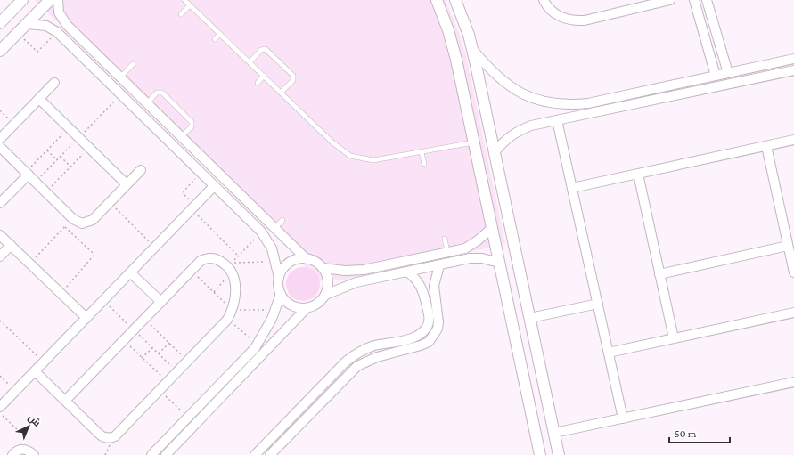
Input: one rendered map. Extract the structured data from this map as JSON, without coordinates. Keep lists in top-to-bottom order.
{
  "scale_bar": "50 m",
  "north": "top right"
}
